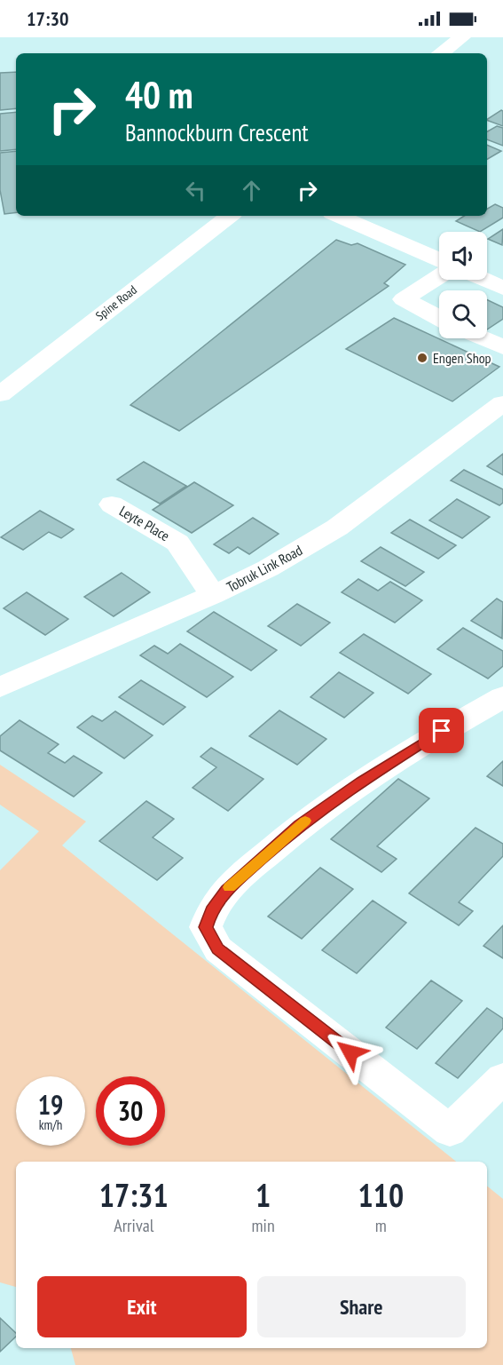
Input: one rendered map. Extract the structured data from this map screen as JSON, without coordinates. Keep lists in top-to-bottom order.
{
  "streets": {
    "street": ["Spine Road", "Leyte Place", "Tobruk Link Road"]
  },
  "crossings": [
    ["Leyte Place", "Tobruk Link Road"]
  ],
  "places": ["Engen Shop"],
  "page": {
    "status": "17:30",
    "turn": ["40 m", "Bannockburn Crescent"],
    "speed": "19 km/h",
    "limit": "30",
    "eta": [
      "17:31",
      "Arrival",
      "1",
      "min",
      "110",
      "m"
    ],
    "buttons": ["Exit", "Share"]
  }
}
